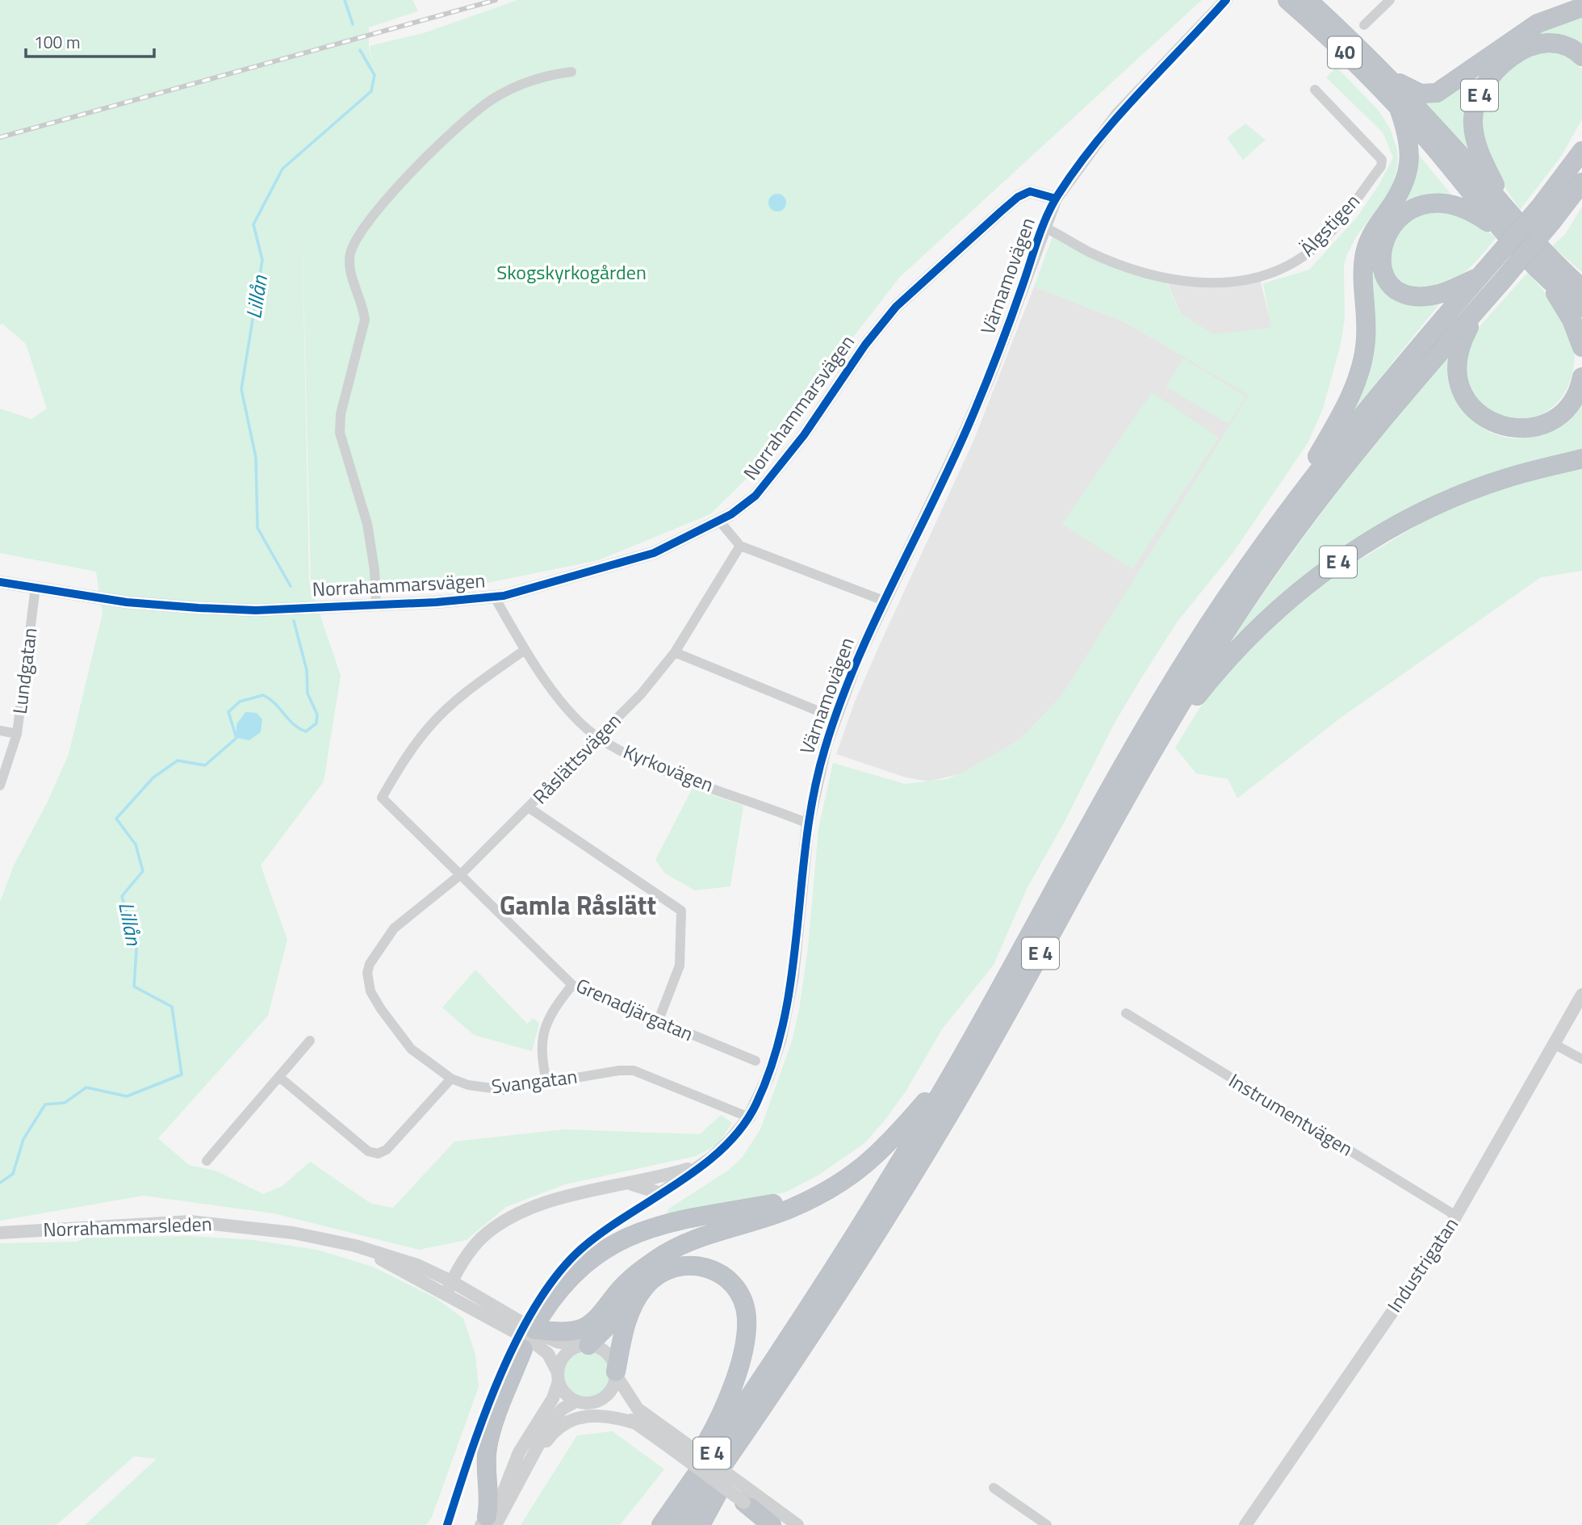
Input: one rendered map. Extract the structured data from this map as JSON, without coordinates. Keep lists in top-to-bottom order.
{
  "streets": {
    "highway": ["40", "E 4"],
    "street": [
      "Älgstigen",
      "Värnamovägen",
      "Norrahammarsvägen",
      "Lundgatan",
      "Råslättsvägen",
      "Kyrkovägen",
      "Grenadjärgatan",
      "Svangatan",
      "Instrumentvägen",
      "Norrahammarsleden",
      "Industrigatan"
    ]
  },
  "crossings": [
    ["40", "E 4"],
    ["Älgstigen", "Värnamovägen"],
    ["Värnamovägen", "Norrahammarsvägen"],
    ["Värnamovägen", "Kyrkovägen"],
    ["Värnamovägen", "Svangatan"],
    ["Värnamovägen", "Norrahammarsleden"],
    ["Norrahammarsvägen", "Lundgatan"],
    ["Norrahammarsvägen", "Kyrkovägen"],
    ["Råslättsvägen", "Kyrkovägen"],
    ["Råslättsvägen", "Grenadjärgatan"],
    ["Råslättsvägen", "Svangatan"],
    ["Kyrkovägen", "Grenadjärgatan"],
    ["Instrumentvägen", "Industrigatan"]
  ],
  "districts": ["Gamla Råslätt"],
  "water": ["Lillån"],
  "parks": ["Skogskyrkogården"],
  "scale_bar": "100 m"
}
